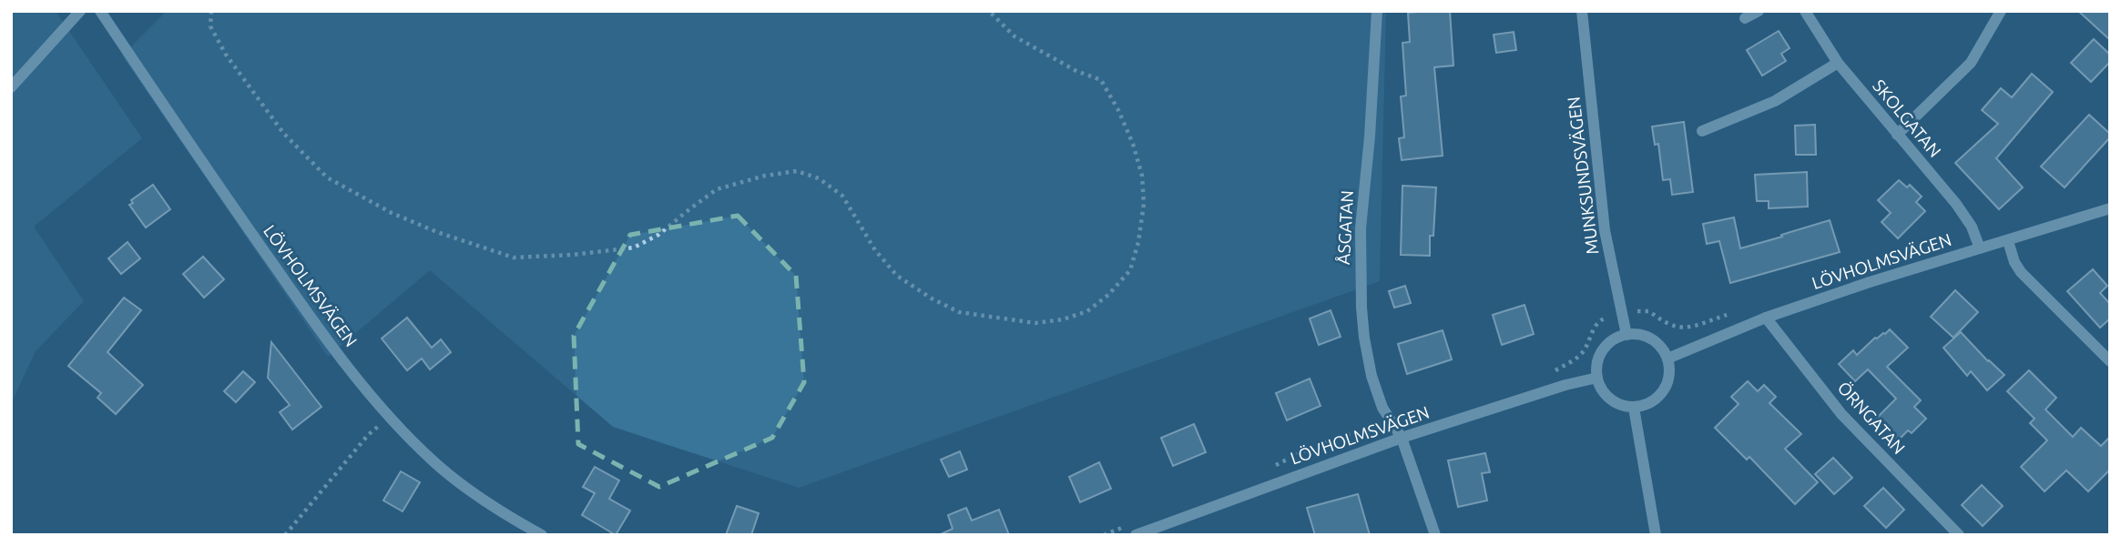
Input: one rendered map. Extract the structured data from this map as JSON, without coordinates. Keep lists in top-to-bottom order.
{
  "streets": {
    "street": [
      "SKOLGATAN",
      "MUNKSUNDSVÄGEN",
      "ÅSGATAN",
      "LÖVHOLMSVÄGEN",
      "ÖRNGATAN"
    ]
  },
  "crossings": [
    ["SKOLGATAN", "LÖVHOLMSVÄGEN"],
    ["MUNKSUNDSVÄGEN", "LÖVHOLMSVÄGEN"],
    ["ÅSGATAN", "LÖVHOLMSVÄGEN"],
    ["LÖVHOLMSVÄGEN", "ÖRNGATAN"]
  ]
}
